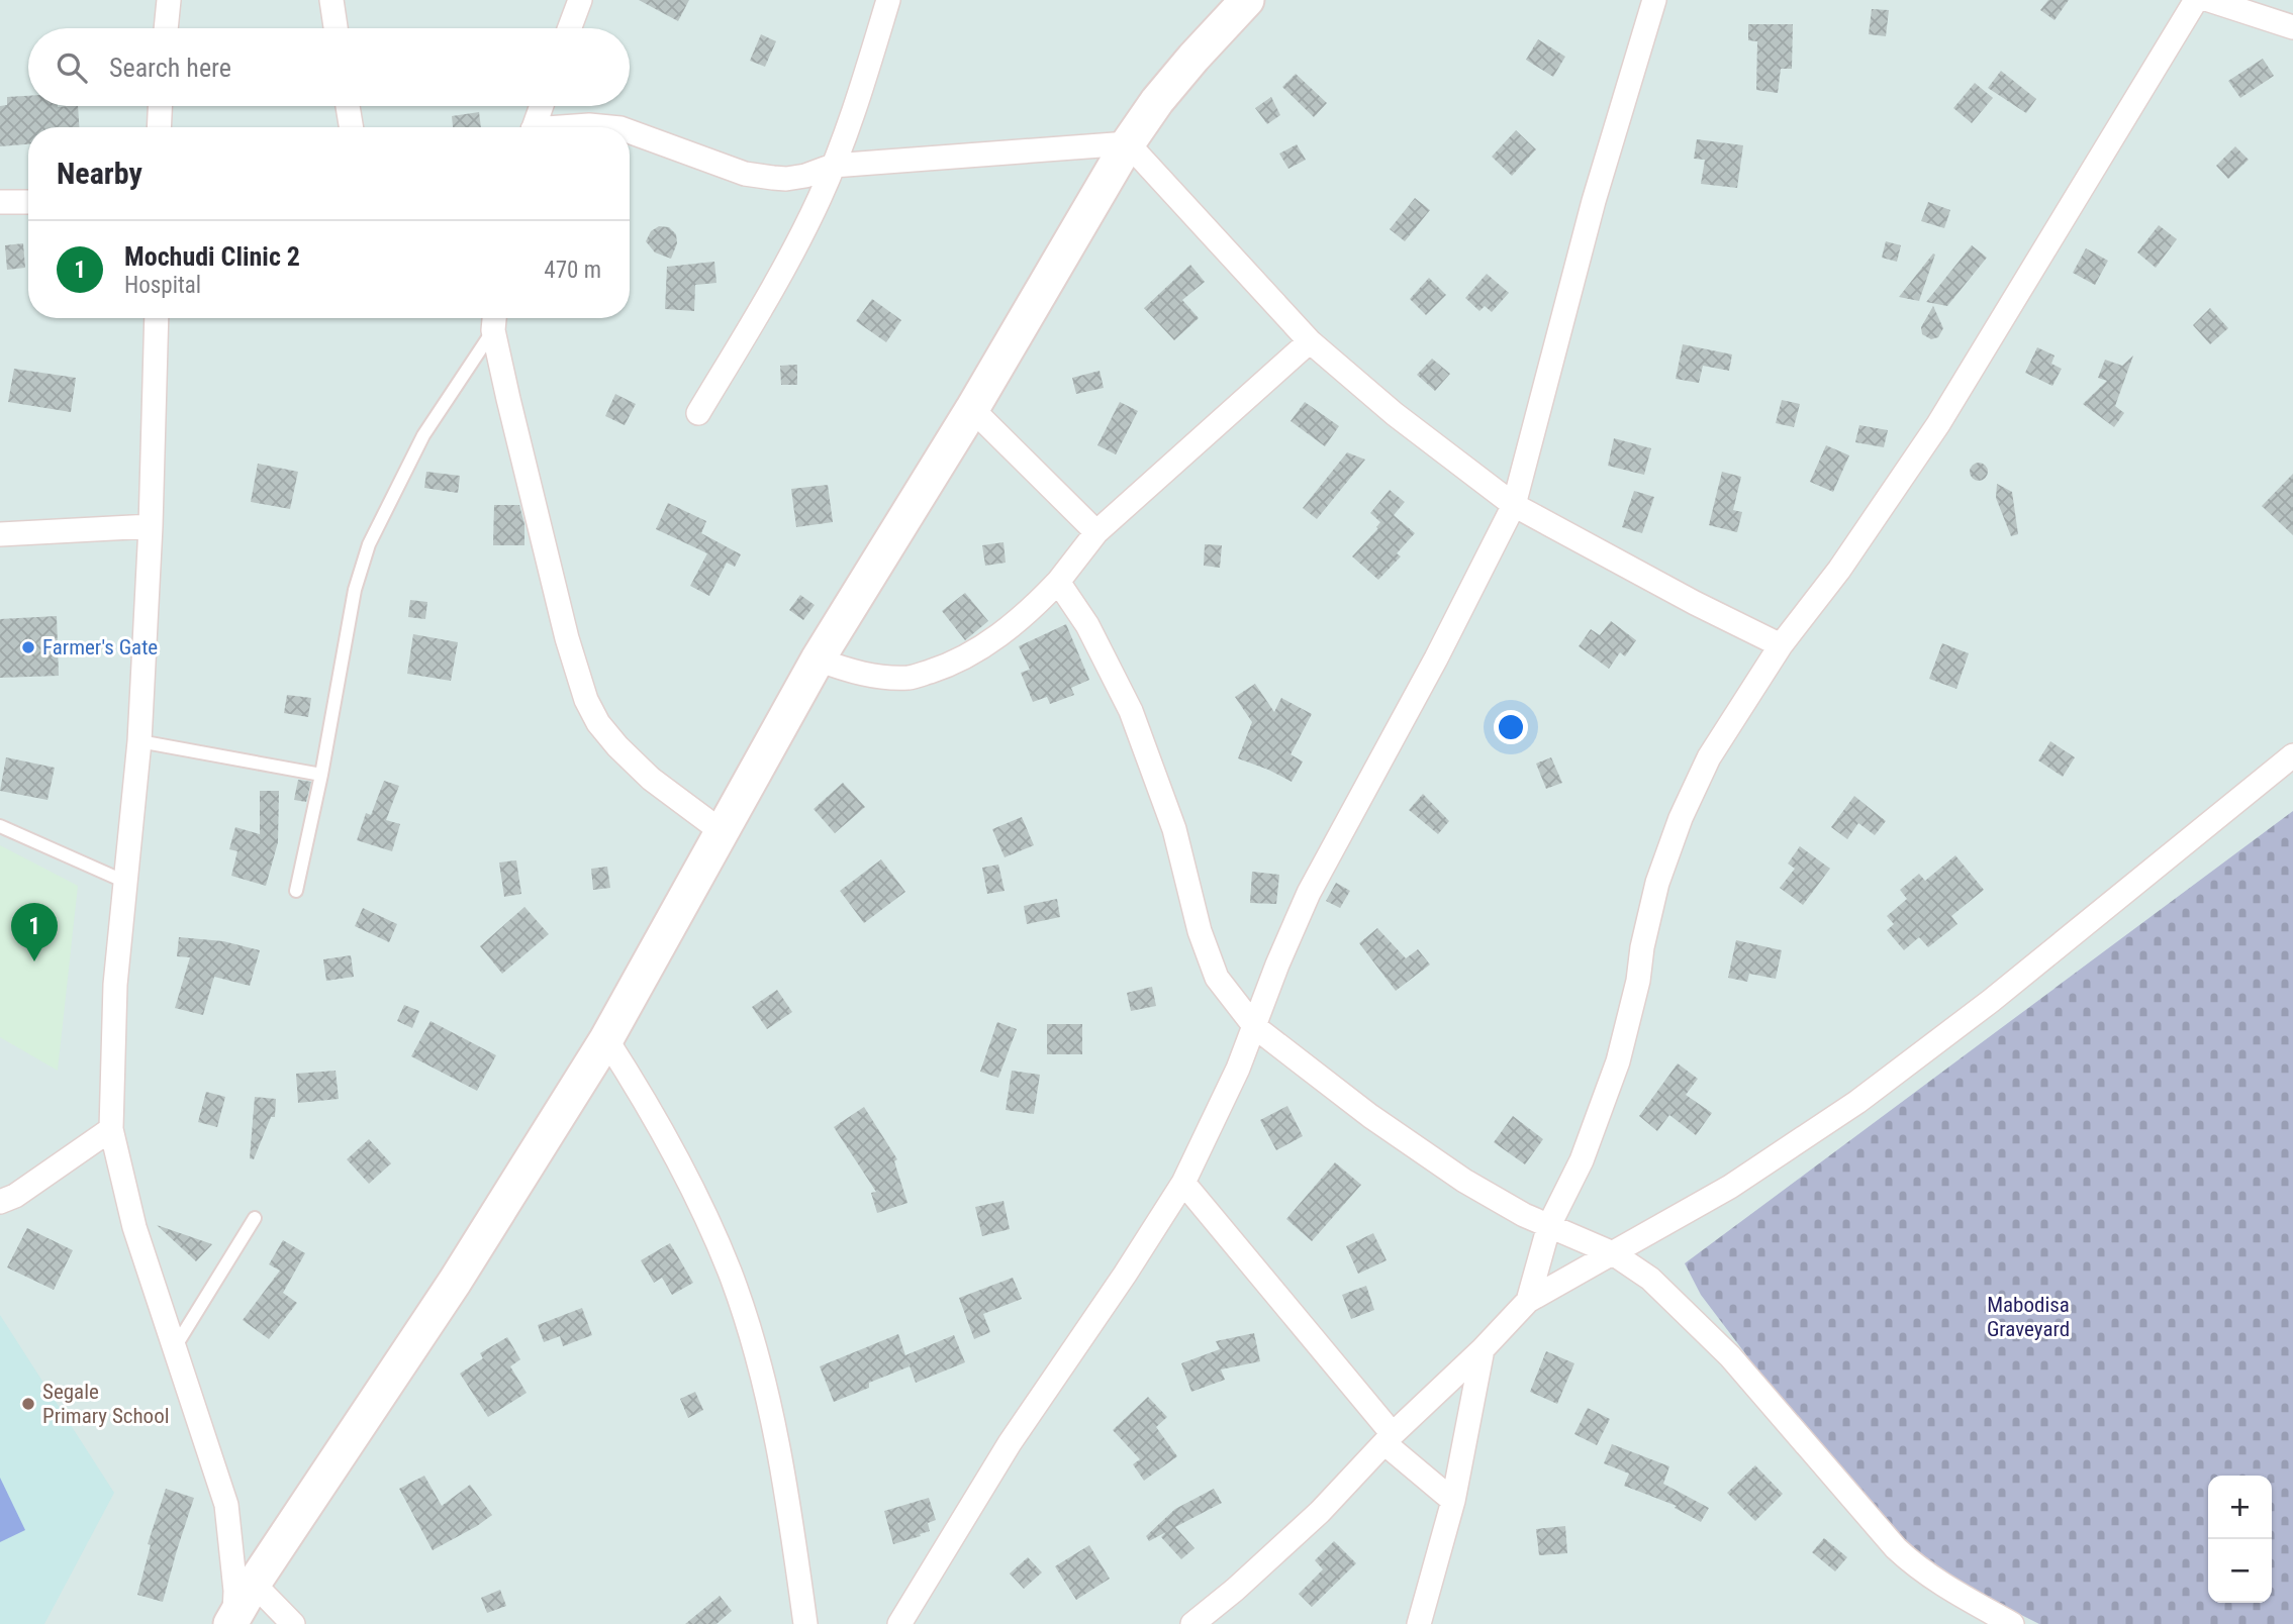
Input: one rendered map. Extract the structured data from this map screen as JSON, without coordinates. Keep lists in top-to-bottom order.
{
  "parks": ["Mabodisa Graveyard"],
  "places": ["Farmer's Gate", "Segale Primary School"],
  "page": {
    "search": "Search here",
    "heading": "Nearby",
    "list": [
      {
        "mark": "1",
        "name": "Mochudi Clinic 2",
        "note": "Hospital",
        "value": "470 m"
      }
    ],
    "pins": "1",
    "map_buttons": ["+", "−"]
  }
}
